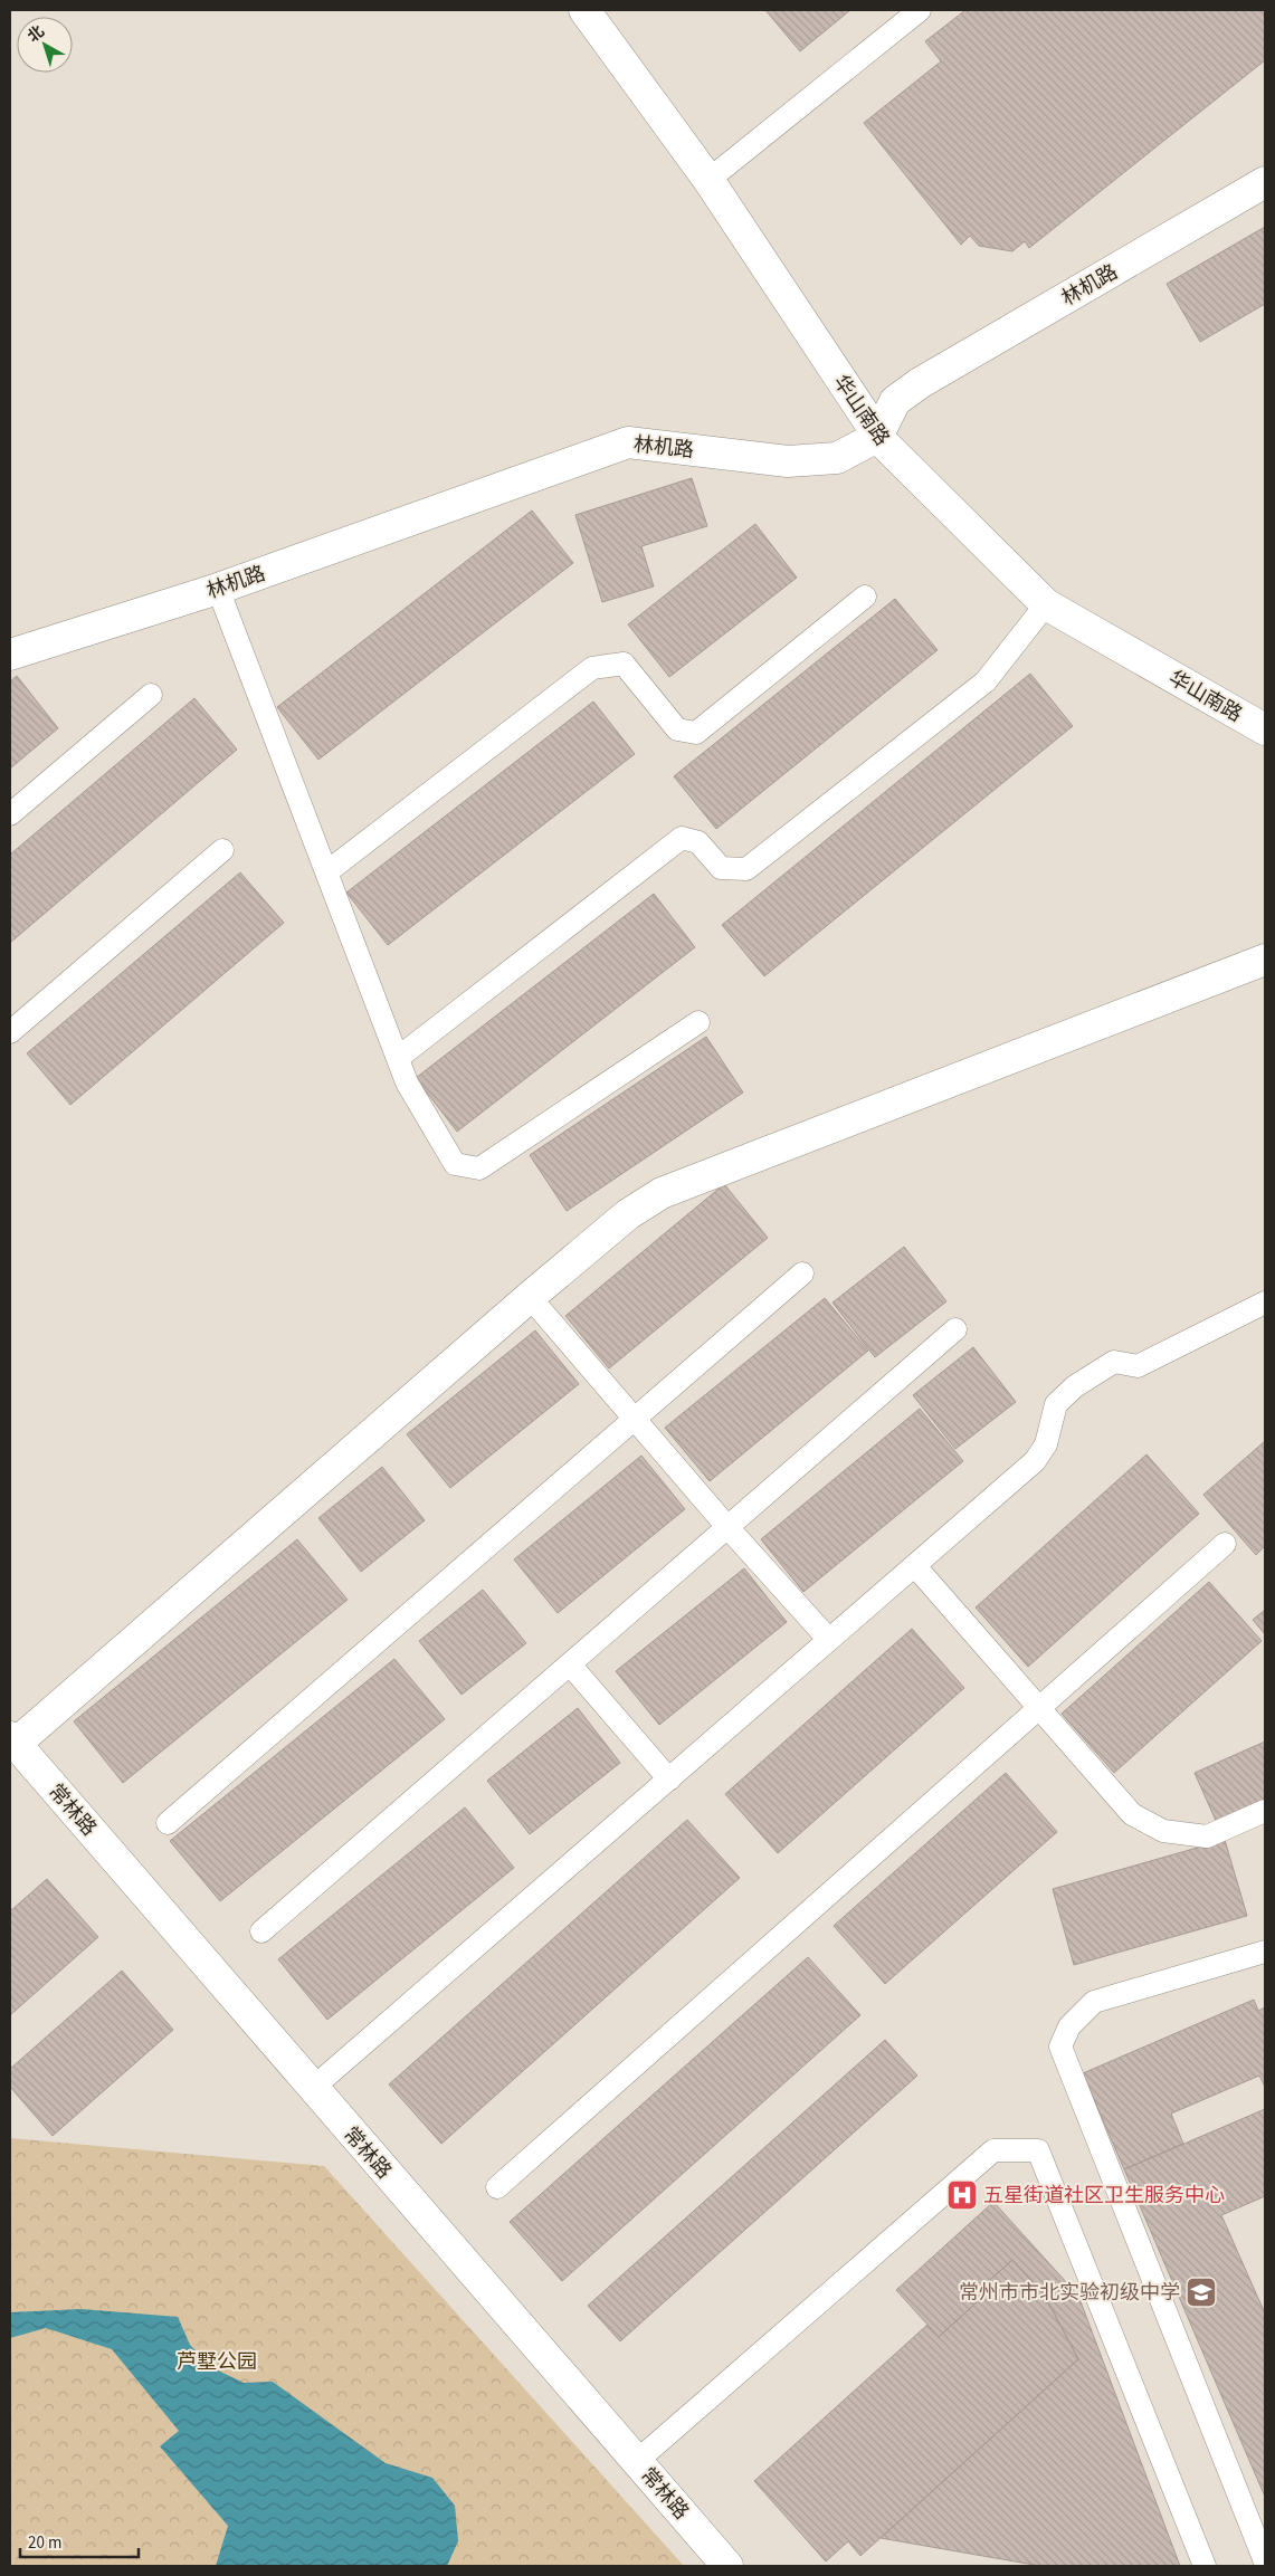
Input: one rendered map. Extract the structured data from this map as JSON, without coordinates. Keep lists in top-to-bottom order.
{
  "streets": {
    "street": ["林机路", "华山南路", "常林路"]
  },
  "crossings": [
    ["林机路", "华山南路"]
  ],
  "parks": ["芦墅公园"],
  "places": {
    "hospital": ["五星街道社区卫生服务中心"],
    "school or university": ["常州市市北实验初级中学"]
  },
  "scale_bar": "20 m",
  "north": "top left"
}
